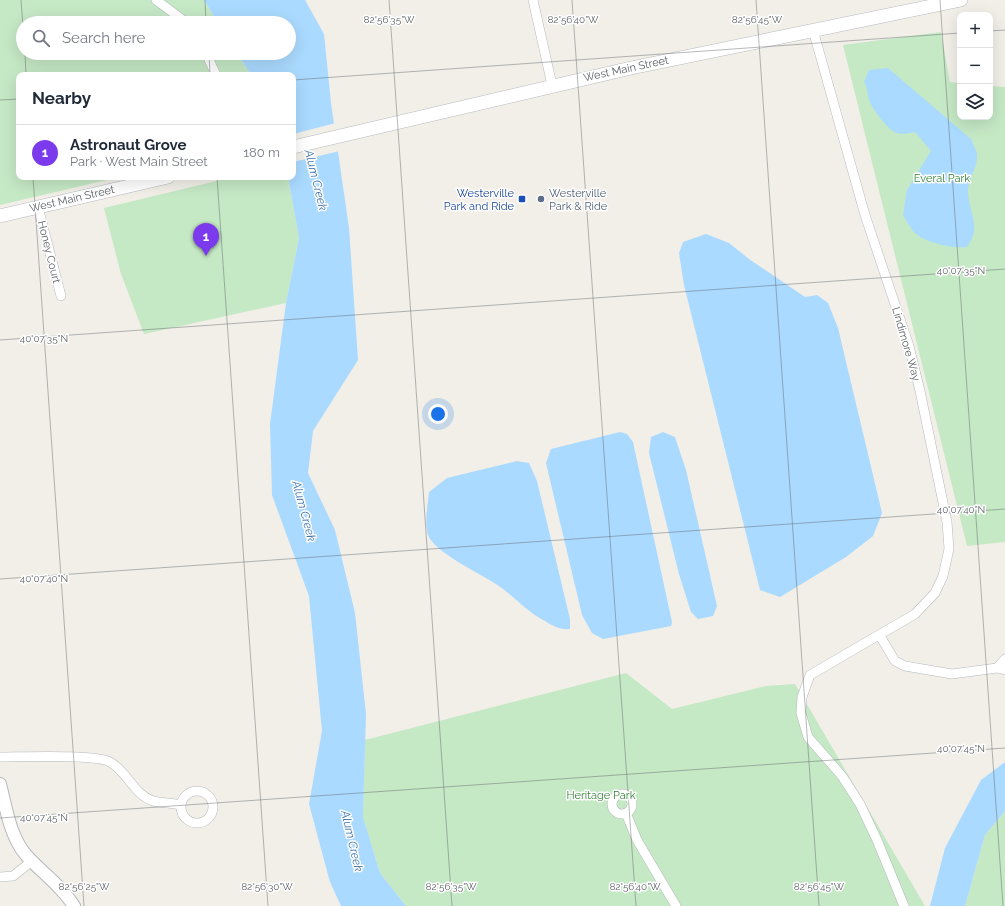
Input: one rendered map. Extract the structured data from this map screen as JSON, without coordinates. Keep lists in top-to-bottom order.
{
  "streets": {
    "main road": ["West Main Street"],
    "street": ["Honey Court", "Lindimore Way"]
  },
  "crossings": [
    ["West Main Street", "Honey Court"],
    ["West Main Street", "Lindimore Way"]
  ],
  "water": ["Alum Creek"],
  "parks": ["Everal Park", "Heritage Park"],
  "places": {
    "transit": ["Westerville Park and Ride"],
    "other": ["Westerville Park & Ride"]
  },
  "page": {
    "map_buttons": ["+", "−"],
    "search": "Search here",
    "heading": "Nearby",
    "list": [
      {
        "mark": "1",
        "name": "Astronaut Grove",
        "note": "Park · West Main Street",
        "value": "180 m"
      }
    ],
    "pins": "1"
  },
  "coordinates": [
    "82°56'35\"W",
    "82°56'40\"W",
    "82°56'45\"W",
    "40°07'35\"N",
    "40°07'40\"N",
    "40°07'45\"N",
    "82°56'25\"W",
    "82°56'30\"W"
  ]
}
